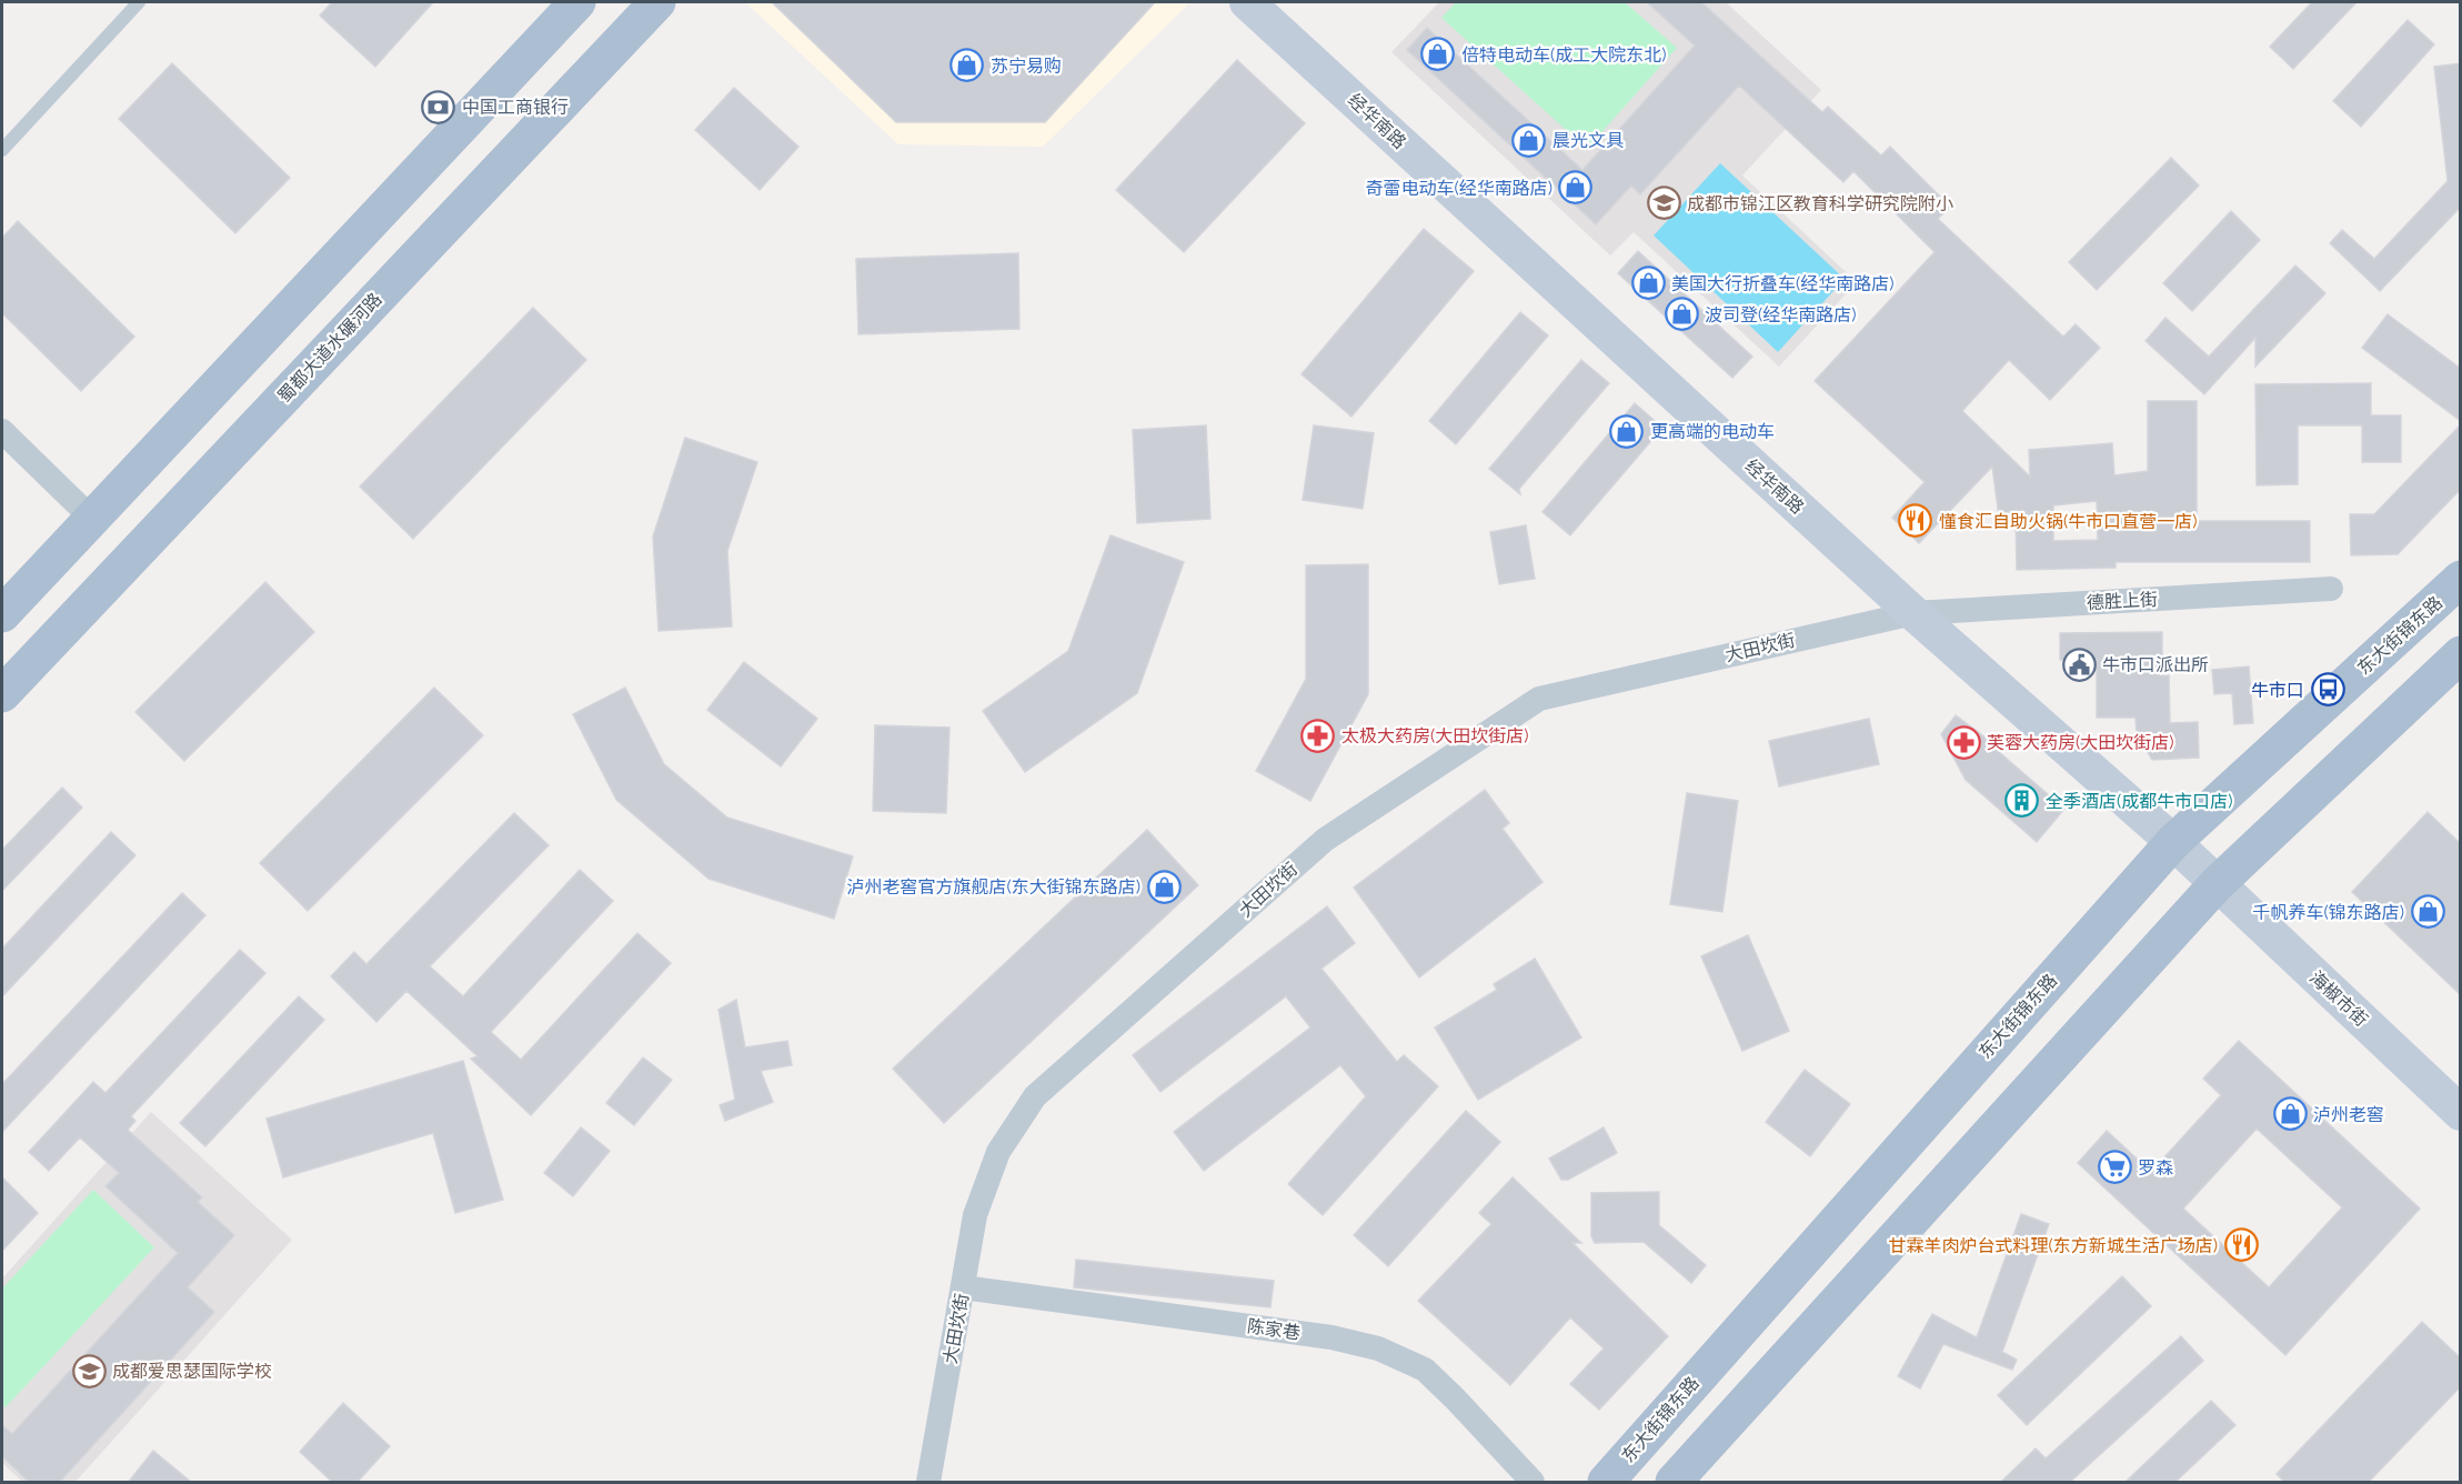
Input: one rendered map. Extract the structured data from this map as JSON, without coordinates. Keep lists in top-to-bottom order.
{
  "streets": {
    "main road": ["蜀都大道水碾河路", "东大街锦东路"],
    "street": [
      "经华南路",
      "德胜上街",
      "大田坎街",
      "海椒市街",
      "陈家巷"
    ]
  },
  "crossings": [
    ["经华南路", "德胜上街"],
    ["经华南路", "东大街锦东路"],
    ["经华南路", "大田坎街"],
    ["经华南路", "海椒市街"],
    ["德胜上街", "大田坎街"],
    ["大田坎街", "陈家巷"]
  ],
  "places": {
    "shop": [
      "倍特电动车(成工大院东北)",
      "苏宁易购",
      "晨光文具",
      "奇蕾电动车(经华南路店)",
      "美国大行折叠车(经华南路店)",
      "波司登(经华南路店)",
      "更高端的电动车",
      "泸州老窖官方旗舰店(东大街锦东路店)",
      "千帆养车(锦东路店)",
      "泸州老窖"
    ],
    "bank": ["中国工商银行"],
    "school or university": ["成都市锦江区教育科学研究院附小", "成都爱思瑟国际学校"],
    "restaurant": ["懂食汇自助火锅(牛市口直营一店)", "甘霖羊肉炉台式料理(东方新城生活广场店)"],
    "public building": ["牛市口派出所"],
    "bus stop": ["牛市口"],
    "pharmacy": ["太极大药房(大田坎街店)", "芙蓉大药房(大田坎街店)"],
    "building": ["全季酒店(成都牛市口店)"],
    "supermarket": ["罗森"]
  }
}
